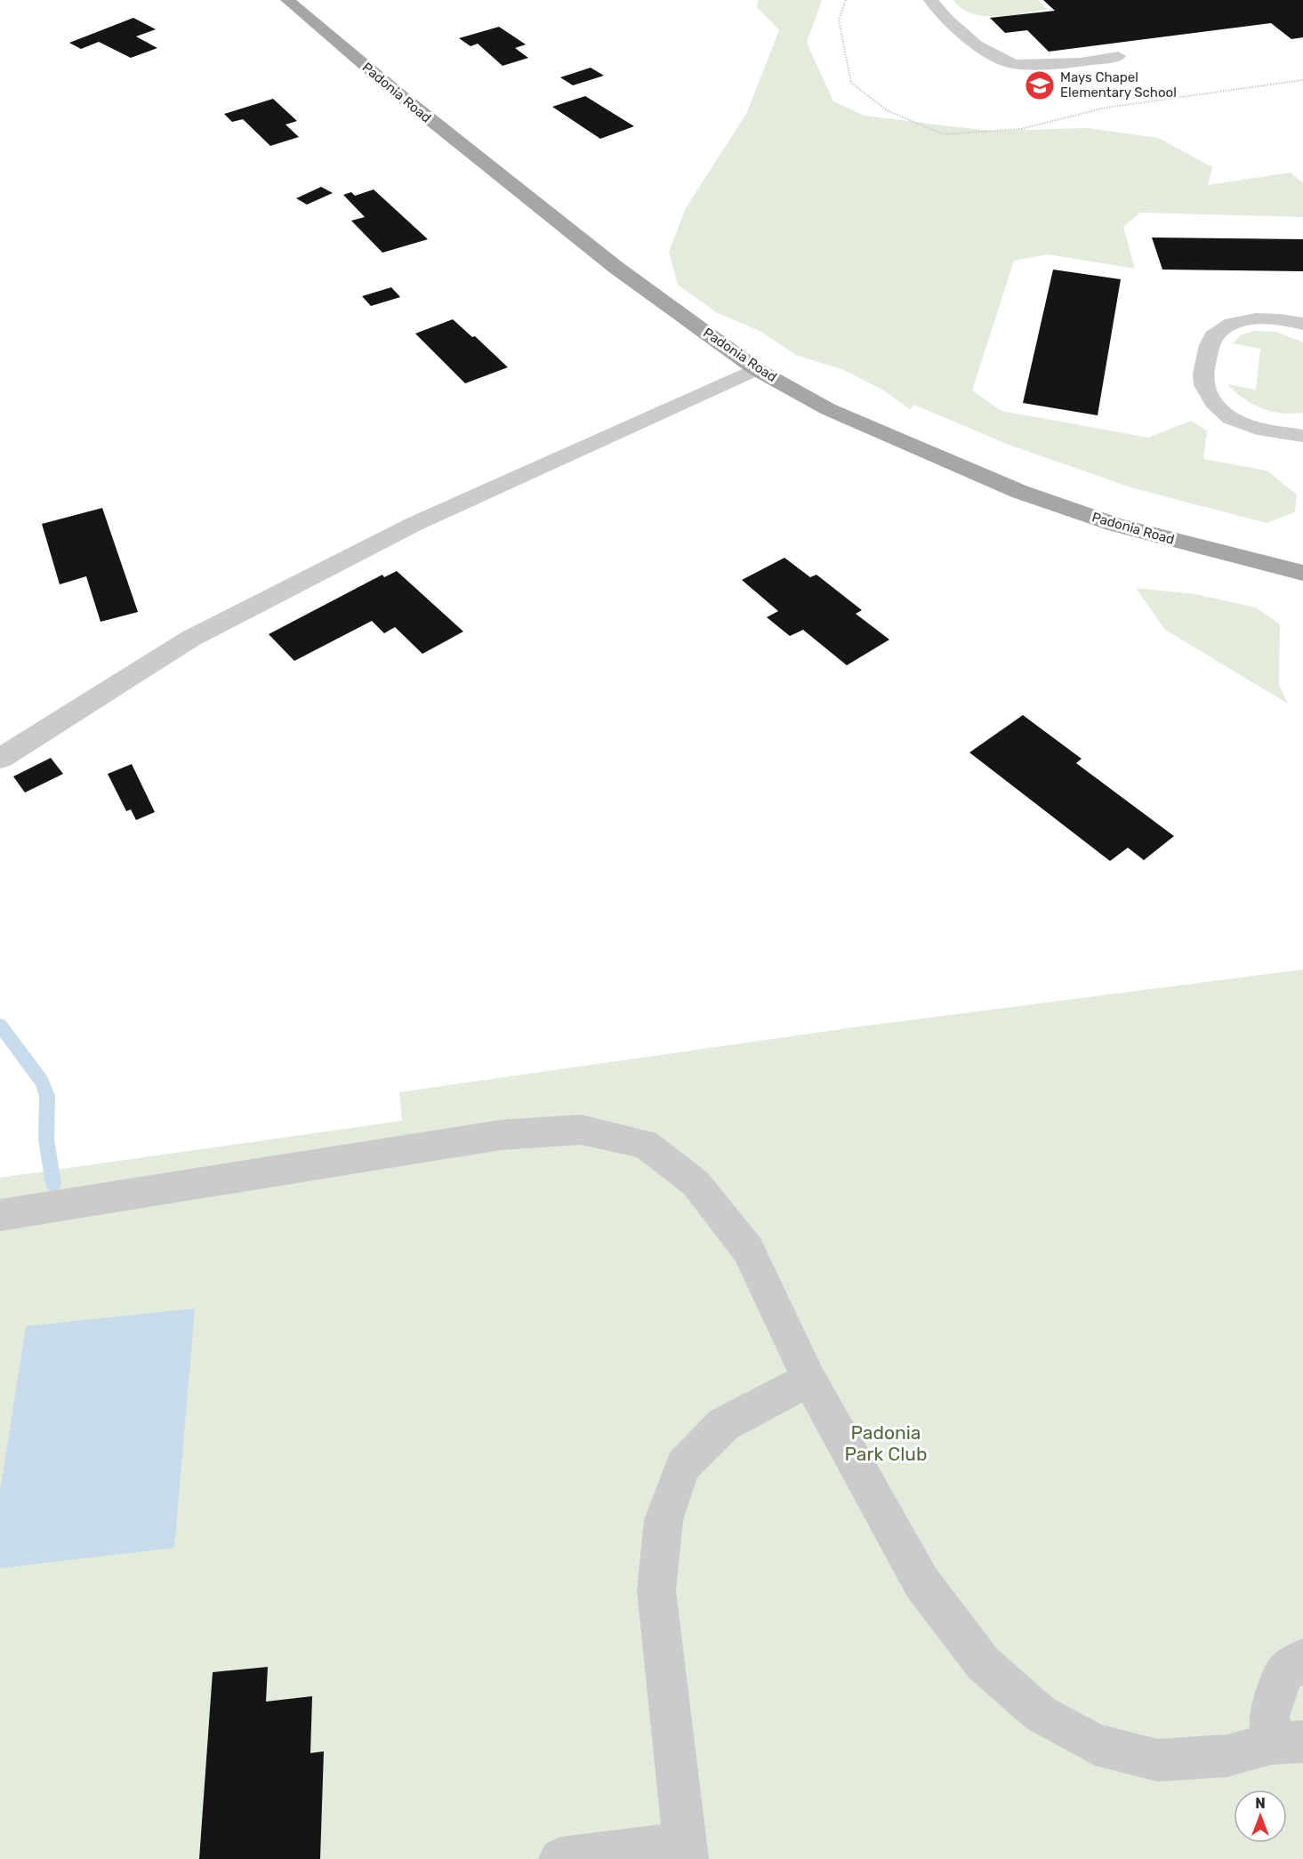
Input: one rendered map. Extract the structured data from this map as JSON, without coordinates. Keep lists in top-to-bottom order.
{
  "streets": {
    "main road": ["Padonia Road"]
  },
  "parks": ["Padonia Park Club"],
  "places": {
    "school or university": ["Mays Chapel Elementary School"]
  },
  "north": "top"
}
